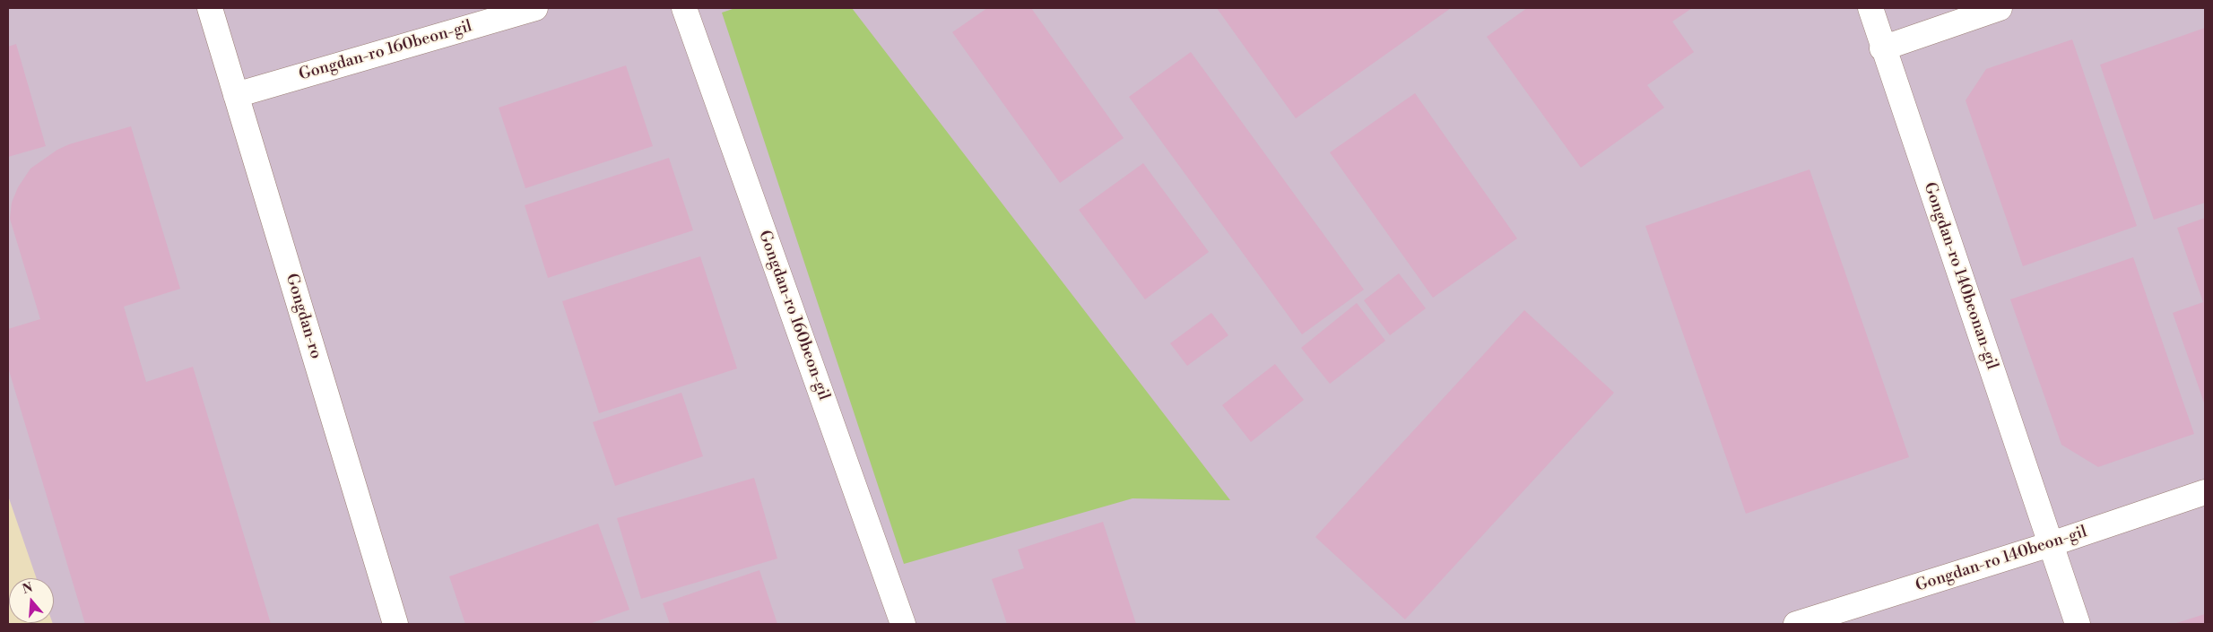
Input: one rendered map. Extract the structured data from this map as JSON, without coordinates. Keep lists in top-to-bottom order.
{
  "streets": {
    "street": [
      "Gongdan-ro 160beon-gil",
      "Gongdan-ro 140beonan-gil",
      "Gongdan-ro",
      "Gongdan-ro 140beon-gil"
    ]
  },
  "crossings": [
    ["Gongdan-ro 160beon-gil", "Gongdan-ro"],
    ["Gongdan-ro 140beonan-gil", "Gongdan-ro 140beon-gil"]
  ],
  "north": "top"
}
